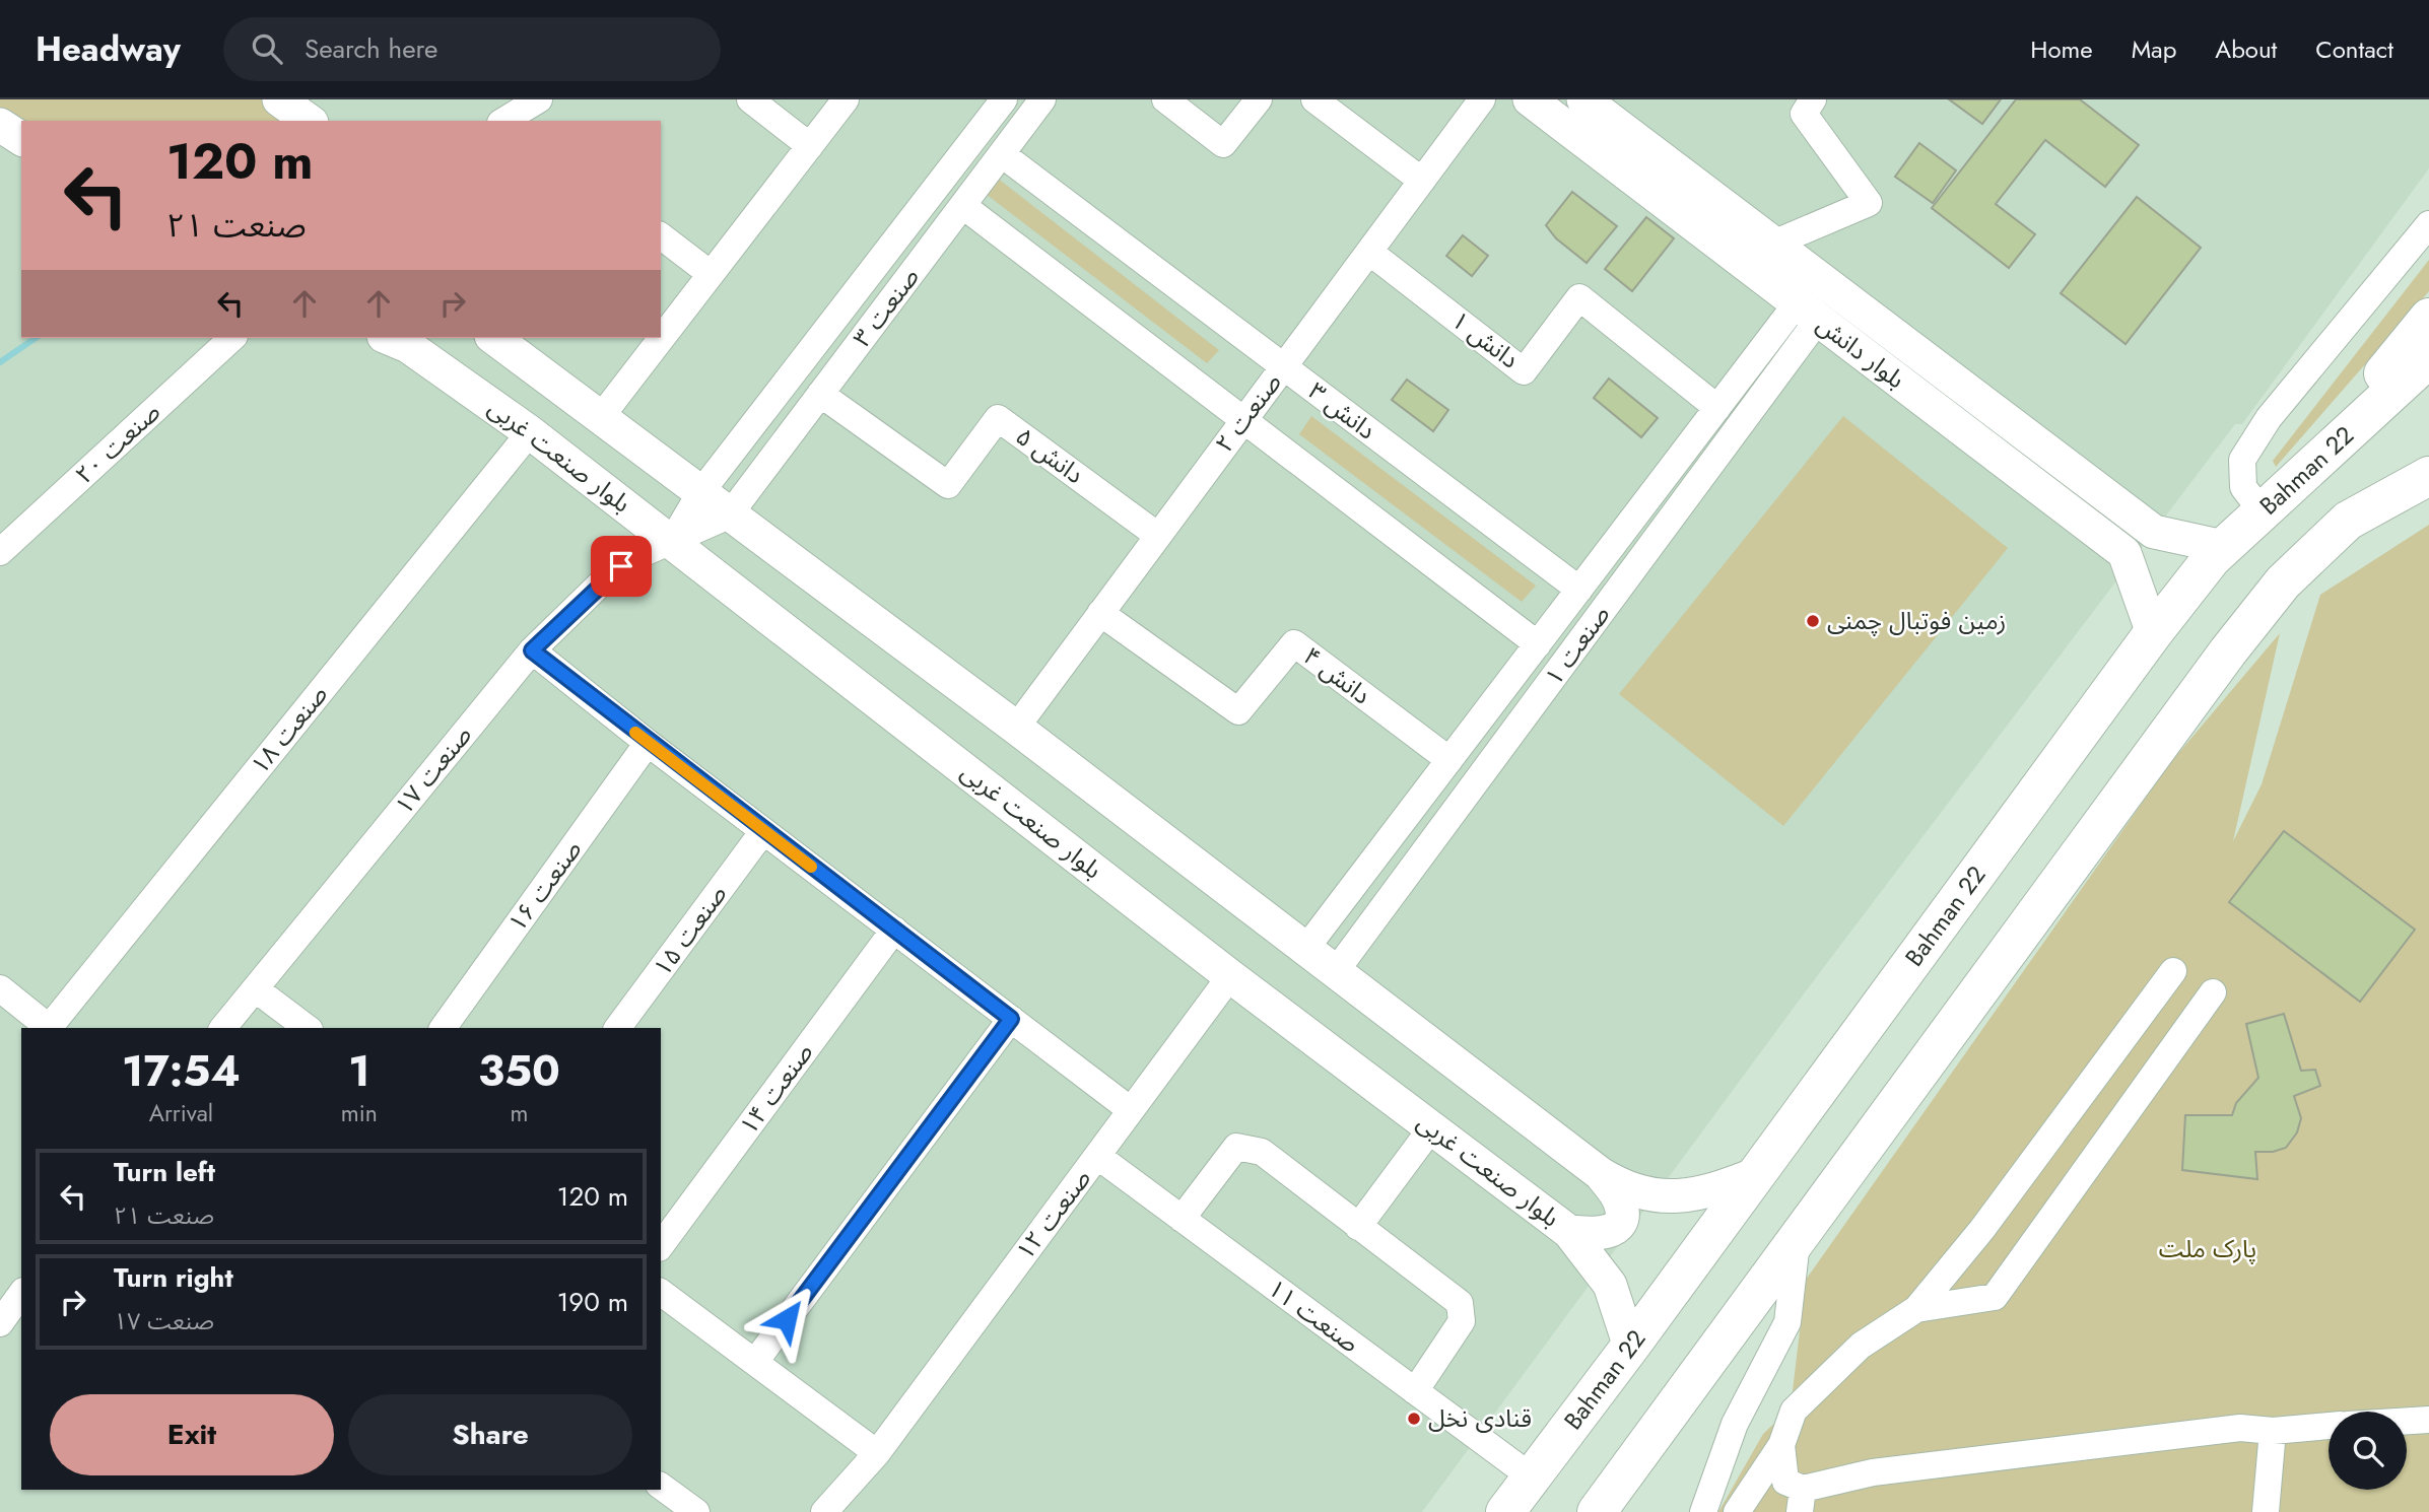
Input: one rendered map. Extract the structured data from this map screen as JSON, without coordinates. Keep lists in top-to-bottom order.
{
  "streets": {
    "highway": ["Bahman 22"],
    "main road": ["بلوار دانش", "بلوار صنعت غربی"],
    "street": [
      "صنعت ۳",
      "دانش ۱",
      "دانش ۳",
      "صنعت ۲",
      "صنعت ۲۰",
      "دانش ۵",
      "صنعت ۱",
      "دانش ۴",
      "صنعت ۱۸",
      "صنعت ۱۷",
      "صنعت ۱۶",
      "صنعت ۱۵",
      "صنعت ۱۴",
      "صنعت ۱۲",
      "صنعت ۱۱"
    ]
  },
  "crossings": [
    ["صنعت ۳", "دانش ۳"],
    ["صنعت ۳", "بلوار صنعت غربی"],
    ["صنعت ۳", "دانش ۵"],
    ["صنعت ۳", "صنعت ۱۷"],
    ["دانش ۱", "صنعت ۲"],
    ["دانش ۱", "صنعت ۱"],
    ["بلوار دانش", "Bahman 22"],
    ["بلوار دانش", "صنعت ۱"],
    ["دانش ۳", "صنعت ۲"],
    ["دانش ۳", "صنعت ۱"],
    ["صنعت ۲", "دانش ۵"],
    ["صنعت ۲", "دانش ۴"],
    ["بلوار صنعت غربی", "Bahman 22"],
    ["بلوار صنعت غربی", "صنعت ۱۸"],
    ["بلوار صنعت غربی", "صنعت ۱۷"],
    ["بلوار صنعت غربی", "صنعت ۱۲"],
    ["Bahman 22", "صنعت ۱۱"],
    ["صنعت ۱", "دانش ۴"],
    ["صنعت ۱۲", "صنعت ۱۱"]
  ],
  "parks": ["پارک ملت"],
  "places": ["زمین فوتبال چمنی", "قنادی نخل"],
  "page": {
    "header": "Headway",
    "search": "Search here",
    "nav": [
      "Home",
      "Map",
      "About",
      "Contact"
    ],
    "turn": ["120 m", "صنعت ۲۱"],
    "eta": [
      "17:54",
      "Arrival",
      "1",
      "min",
      "350",
      "m"
    ],
    "list": [
      {
        "name": "Turn left",
        "note": "صنعت ۲۱",
        "value": "120 m"
      },
      {
        "name": "Turn right",
        "note": "صنعت ۱۷",
        "value": "190 m"
      }
    ],
    "buttons": ["Exit", "Share"]
  }
}
